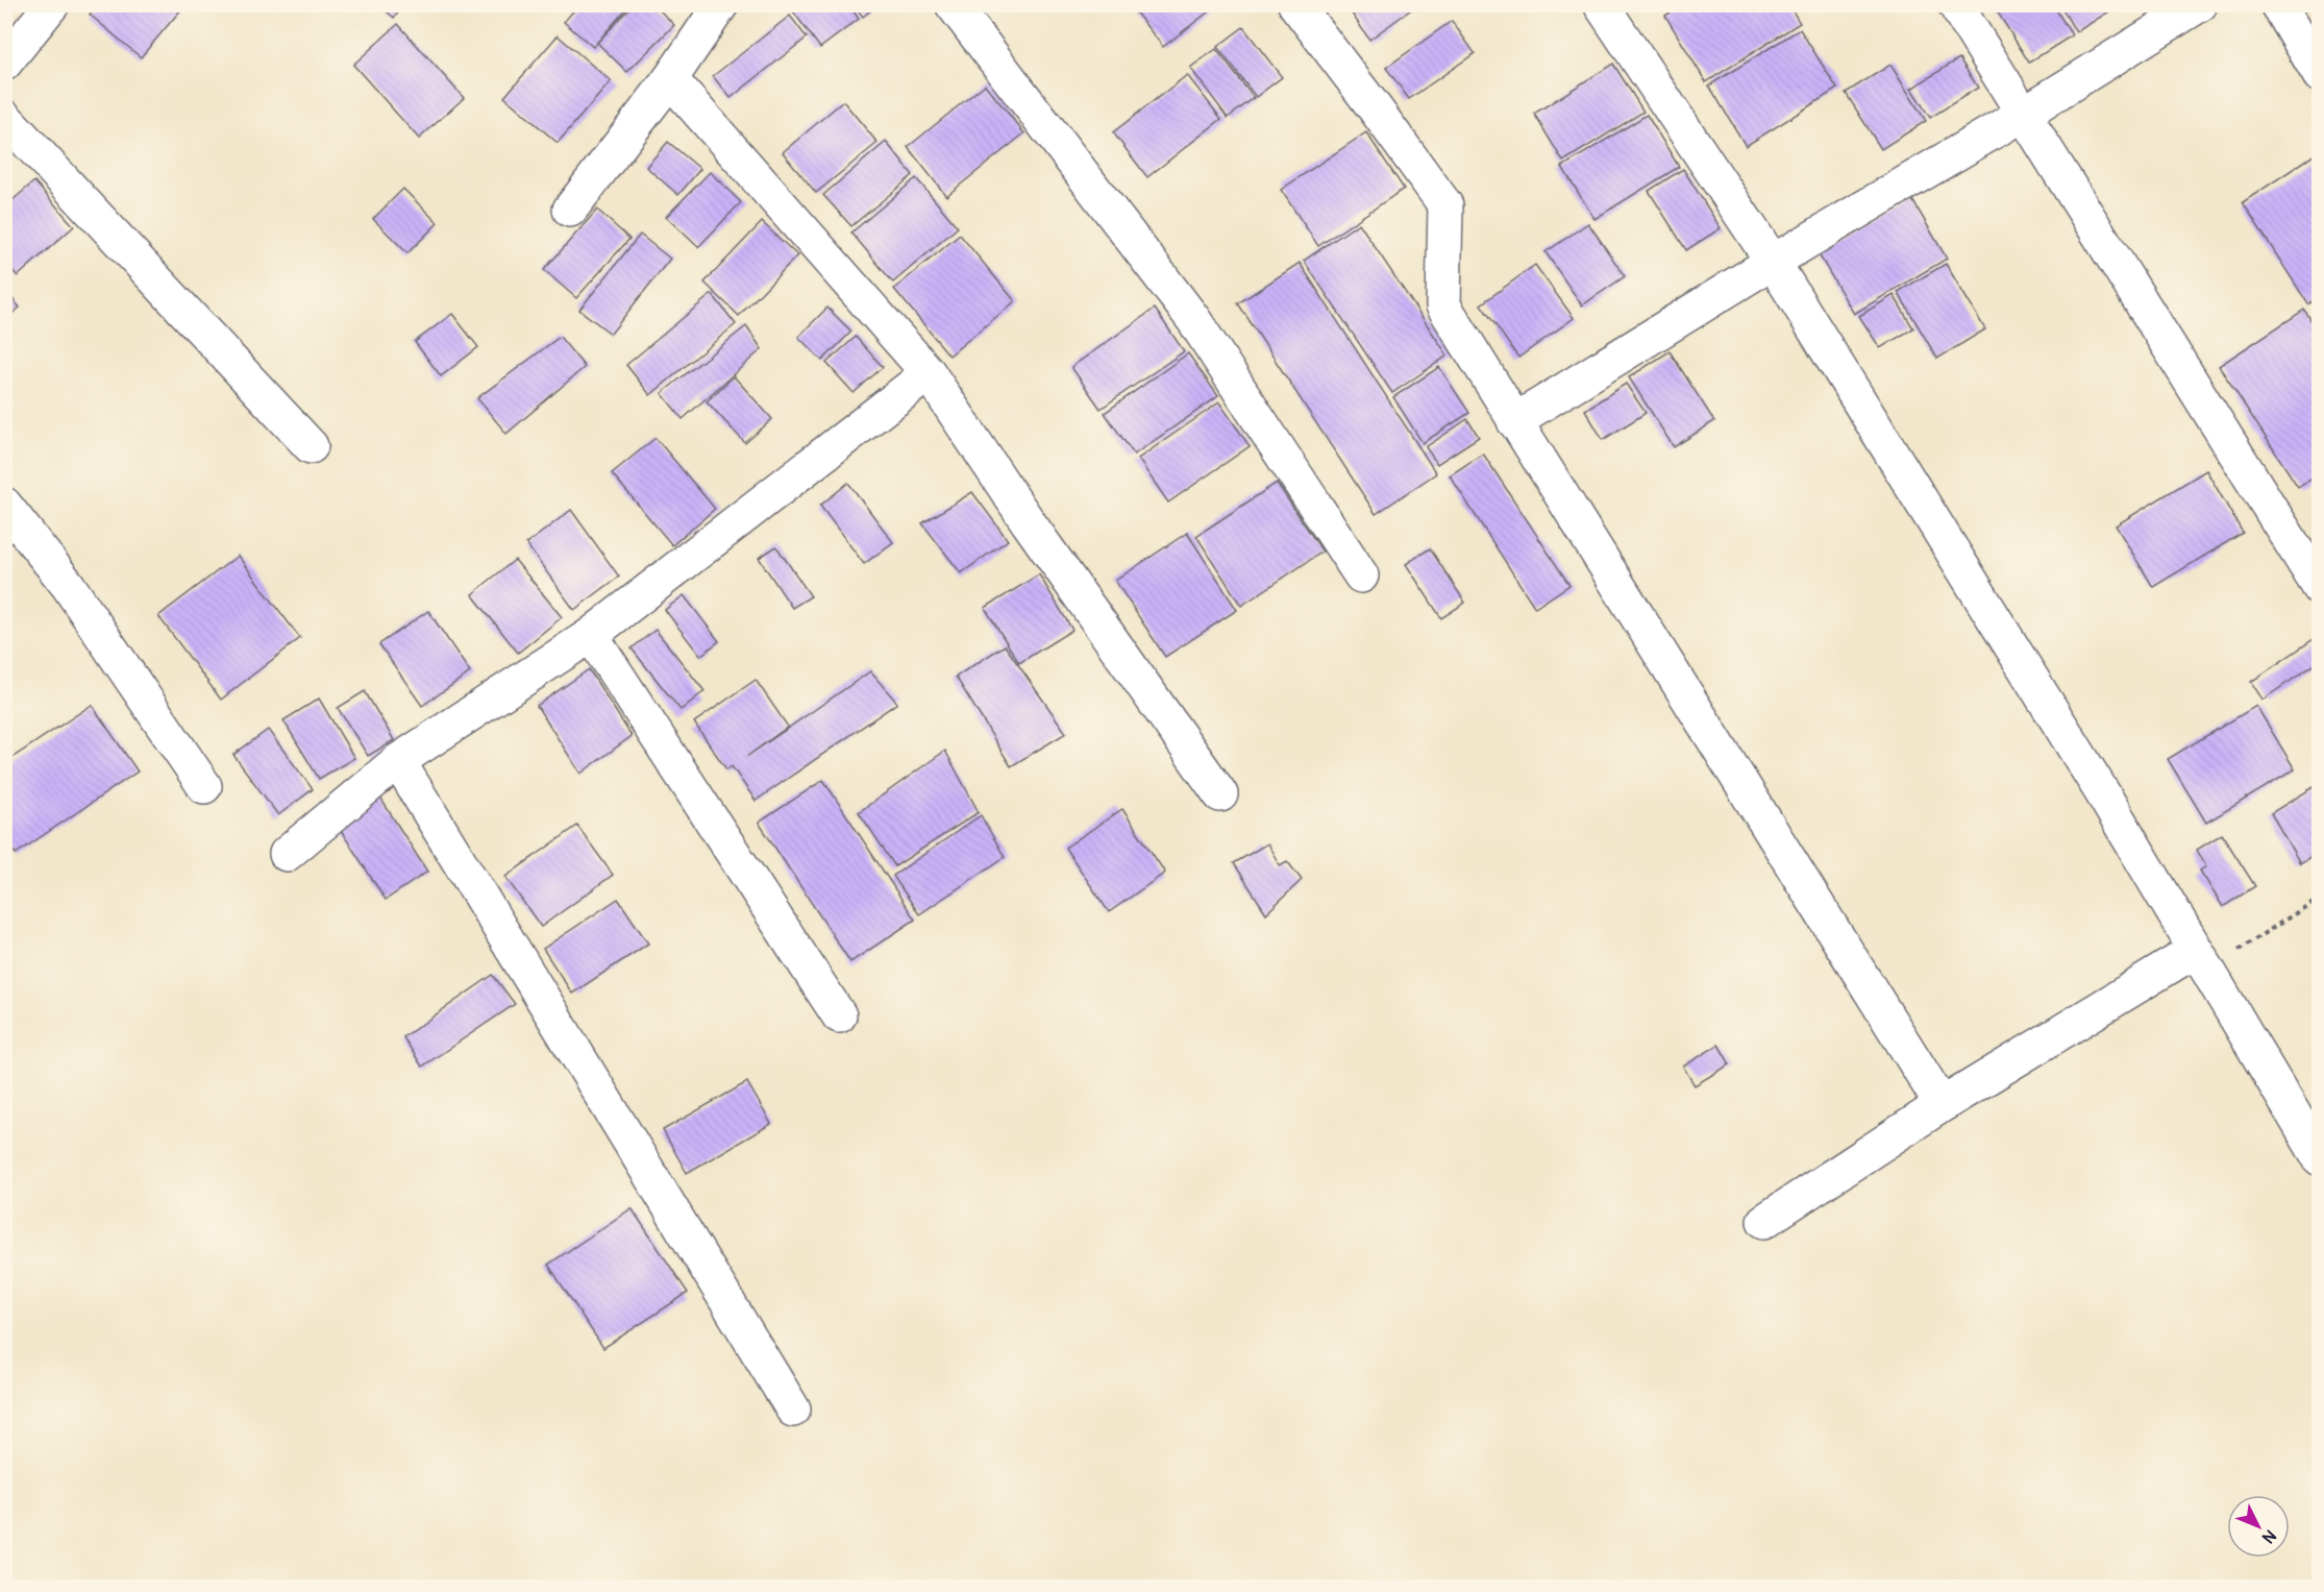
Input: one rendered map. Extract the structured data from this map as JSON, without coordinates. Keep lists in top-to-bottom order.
{
  "north": "bottom right"
}
